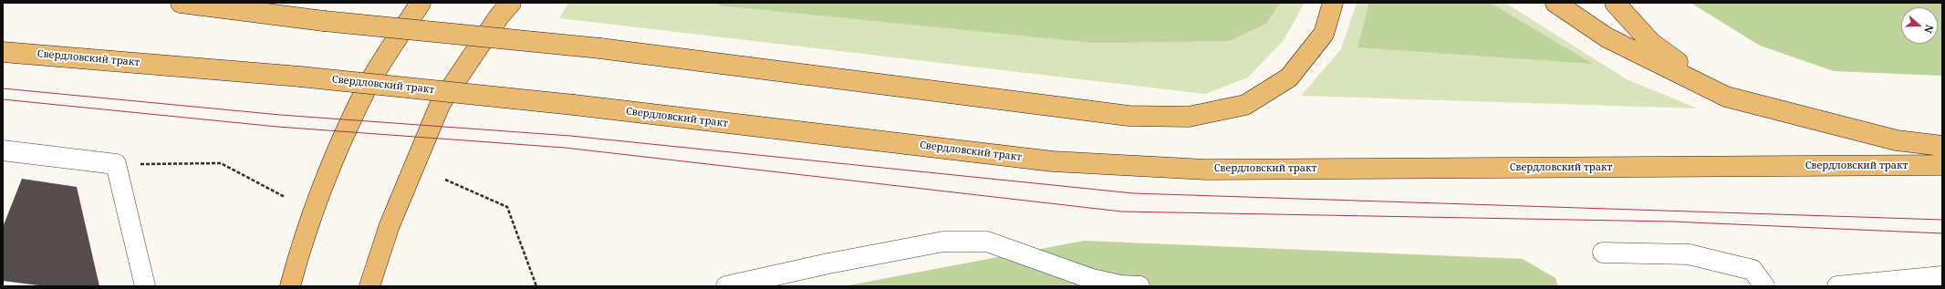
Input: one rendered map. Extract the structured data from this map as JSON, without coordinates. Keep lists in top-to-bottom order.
{
  "streets": {
    "main road": ["Свердловский тракт"]
  },
  "north": "right"
}
